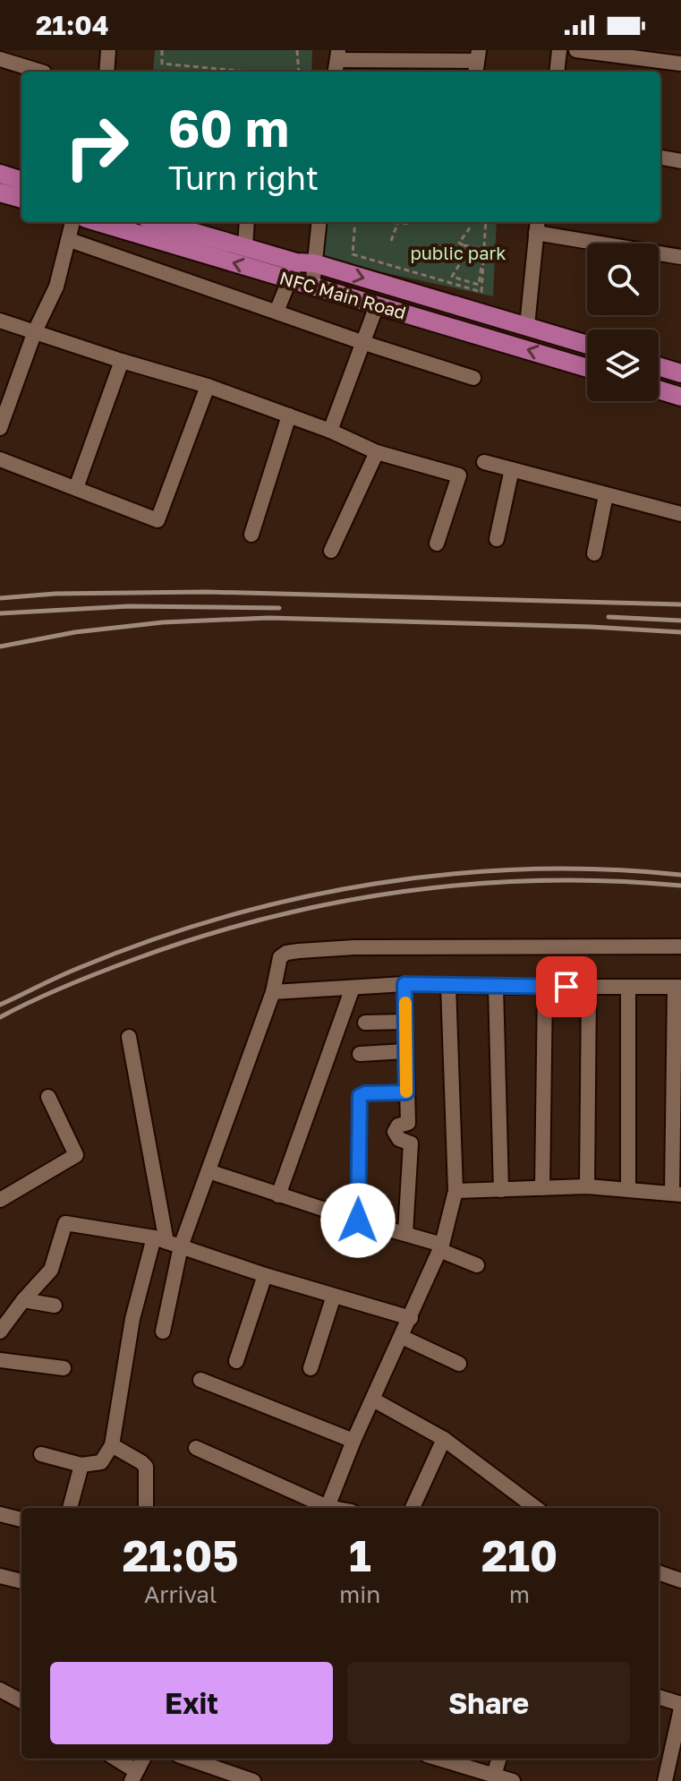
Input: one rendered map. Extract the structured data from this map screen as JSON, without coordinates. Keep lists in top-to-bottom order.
{
  "streets": {
    "main road": ["NFC Main Road"]
  },
  "parks": ["public park"],
  "page": {
    "status": "21:04",
    "turn": ["60 m", "Turn right"],
    "eta": [
      "21:05",
      "Arrival",
      "1",
      "min",
      "210",
      "m"
    ],
    "buttons": ["Exit", "Share"]
  }
}
